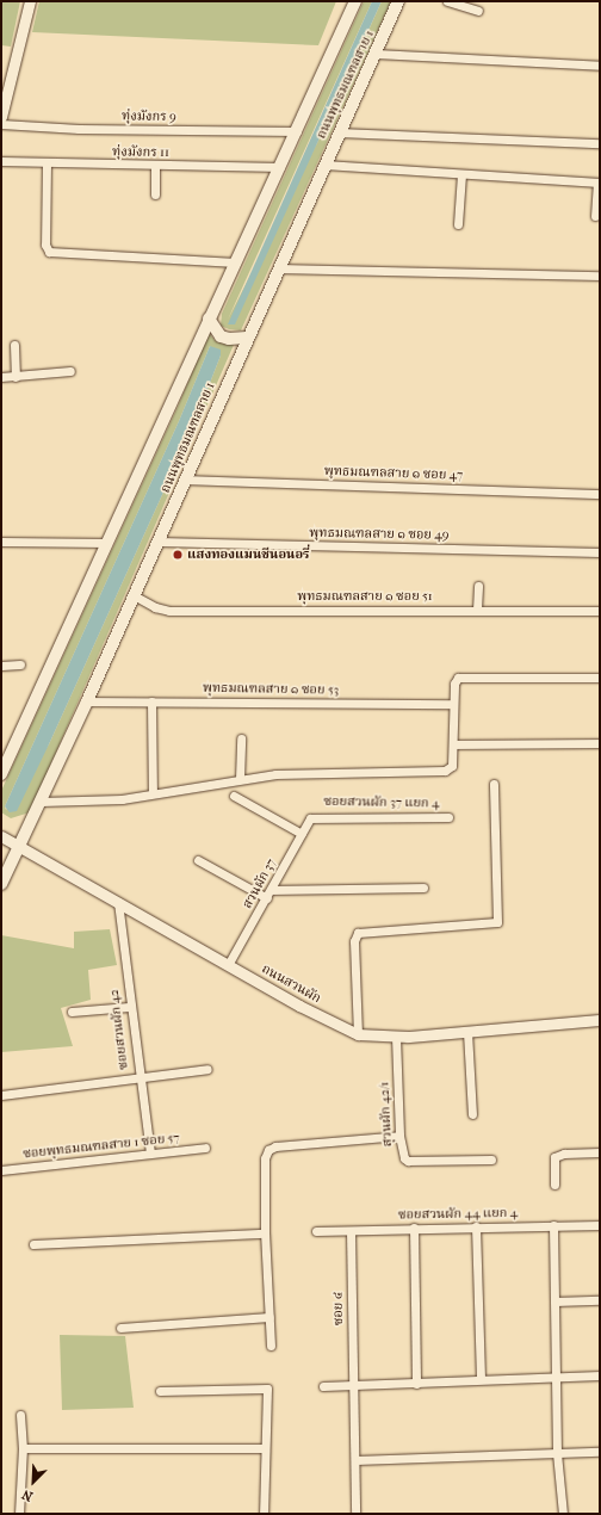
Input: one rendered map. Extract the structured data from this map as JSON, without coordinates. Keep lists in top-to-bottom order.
{
  "streets": {
    "main road": ["ถนนพุทธมณฑลสาย 1"],
    "street": [
      "ทุ่งมังกร 9",
      "ทุ่งมังกร 11",
      "พุทธมณฑลสาย ๑ ซอย 47",
      "พุทธมณฑลสาย ๑ ซอย 49",
      "พุทธมณฑลสาย ๑ ซอย 51",
      "พุทธมณฑลสาย ๑ ซอย 53",
      "ซอยสวนผัก 37 แยก 4",
      "สวนผัก 37",
      "ถนนสวนผัก",
      "ซอยสวนผัก 42",
      "สุวนผัก 42/1",
      "ซอยพุทธมณฑลสาย 1 ซอย 57",
      "ซอยสวนผัก 44 แยก 4",
      "ซอย ๔"
    ]
  },
  "crossings": [
    ["ถนนพุทธมณฑลสาย 1", "ทุ่งมังกร 9"],
    ["ถนนพุทธมณฑลสาย 1", "ทุ่งมังกร 11"],
    ["ถนนพุทธมณฑลสาย 1", "พุทธมณฑลสาย ๑ ซอย 47"],
    ["ถนนพุทธมณฑลสาย 1", "พุทธมณฑลสาย ๑ ซอย 49"],
    ["ถนนพุทธมณฑลสาย 1", "พุทธมณฑลสาย ๑ ซอย 51"],
    ["ถนนพุทธมณฑลสาย 1", "พุทธมณฑลสาย ๑ ซอย 53"],
    ["ถนนพุทธมณฑลสาย 1", "ถนนสวนผัก"],
    ["ซอยสวนผัก 37 แยก 4", "สวนผัก 37"],
    ["สวนผัก 37", "ถนนสวนผัก"],
    ["ถนนสวนผัก", "ซอยสวนผัก 42"],
    ["ถนนสวนผัก", "สุวนผัก 42/1"],
    ["ซอยสวนผัก 42", "ซอยพุทธมณฑลสาย 1 ซอย 57"],
    ["ซอยสวนผัก 44 แยก 4", "ซอย ๔"]
  ],
  "places": ["แสงทองแมนชีนอนอรี่"],
  "north": "bottom left"
}
